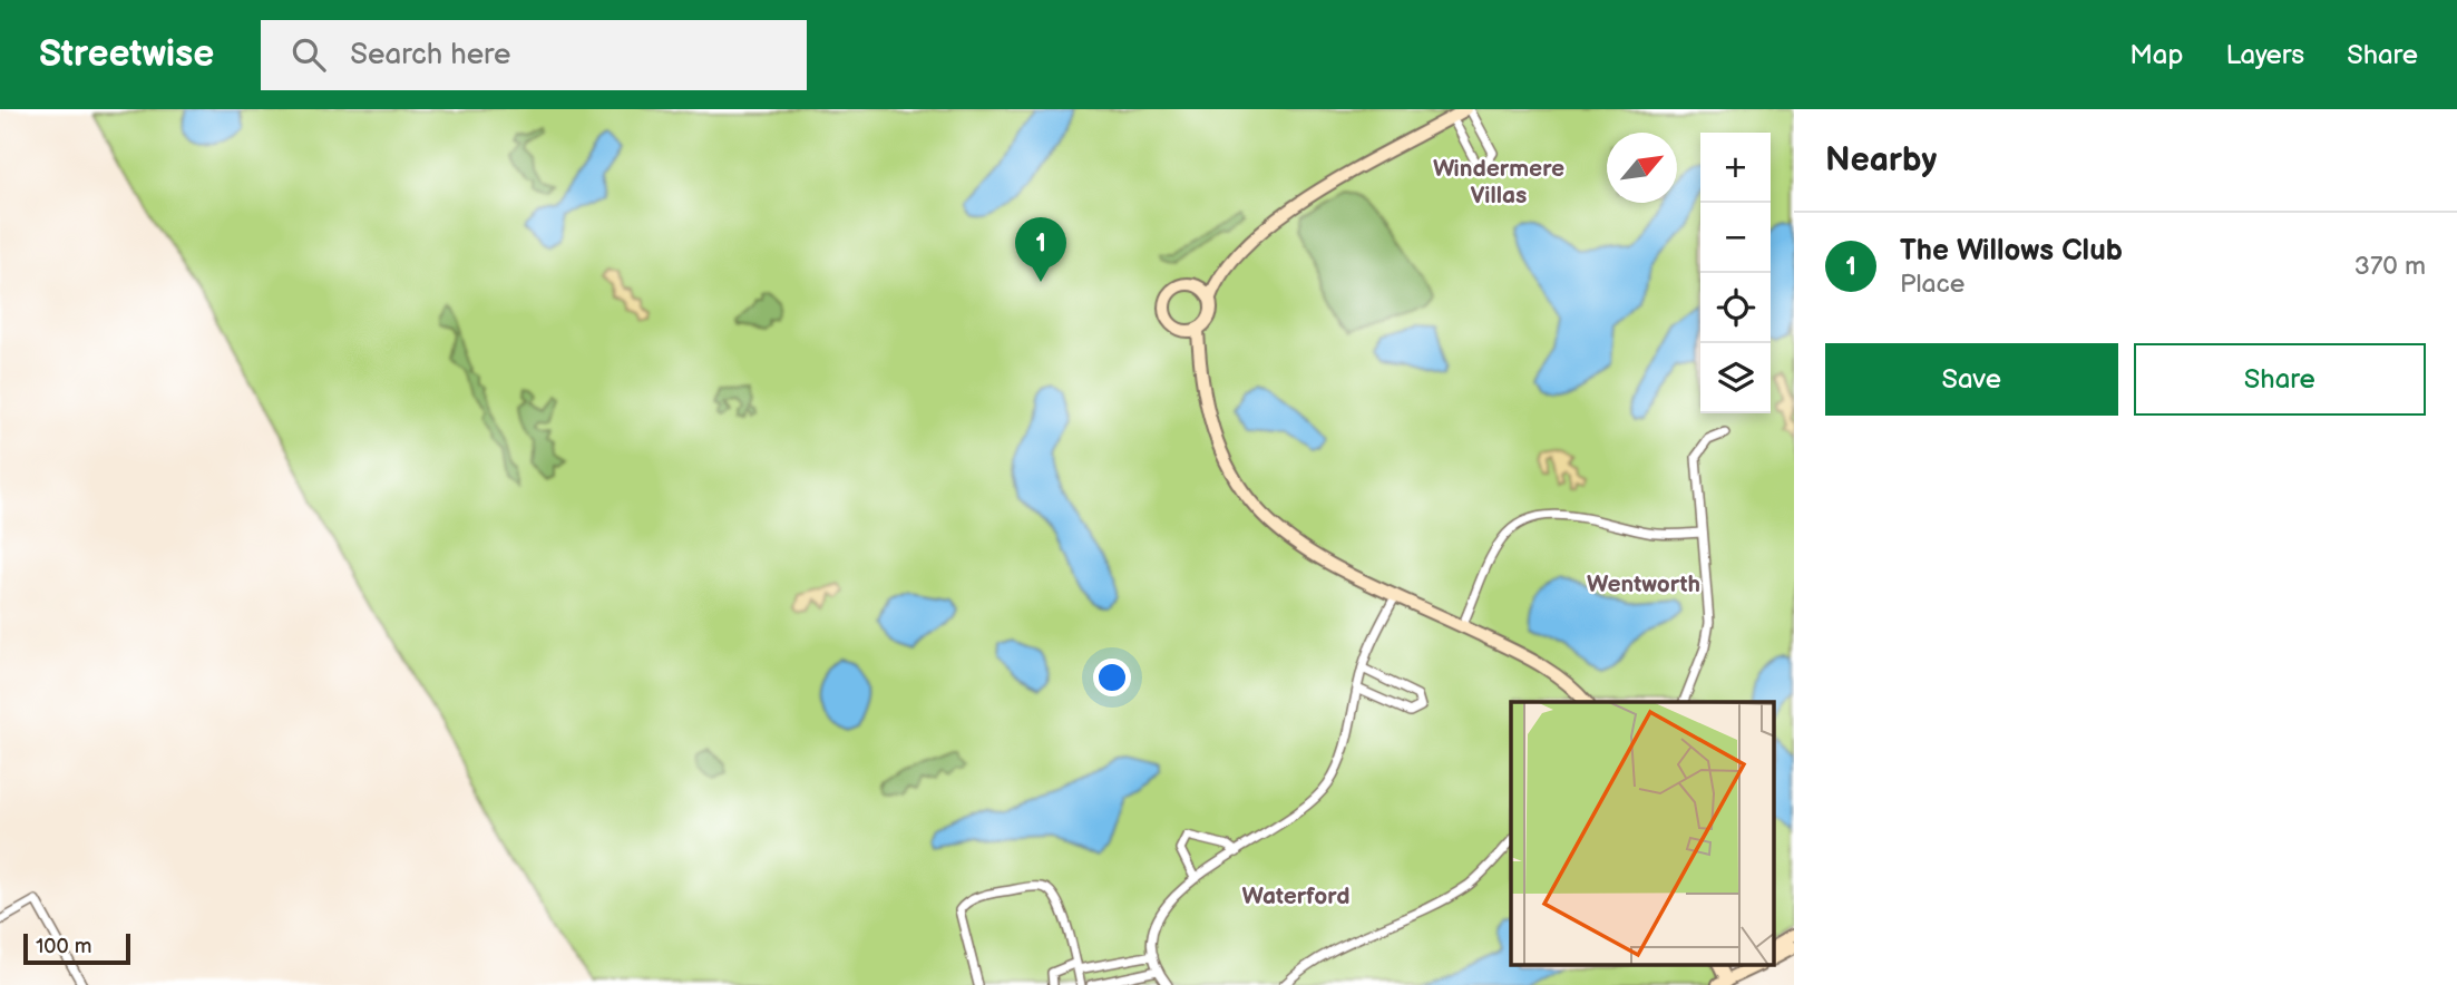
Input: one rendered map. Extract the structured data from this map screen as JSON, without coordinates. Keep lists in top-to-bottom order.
{
  "districts": ["Windermere Villas", "Wentworth", "Waterford"],
  "scale_bar": "100 m",
  "north": "top right",
  "page": {
    "header": "Streetwise",
    "search": "Search here",
    "nav": ["Map", "Layers", "Share"],
    "heading": "Nearby",
    "map_buttons": ["+", "−"],
    "list": [
      {
        "mark": "1",
        "name": "The Willows Club",
        "note": "Place",
        "value": "370 m"
      }
    ],
    "pins": "1",
    "buttons": ["Save", "Share"],
    "scale": "100 m"
  }
}
